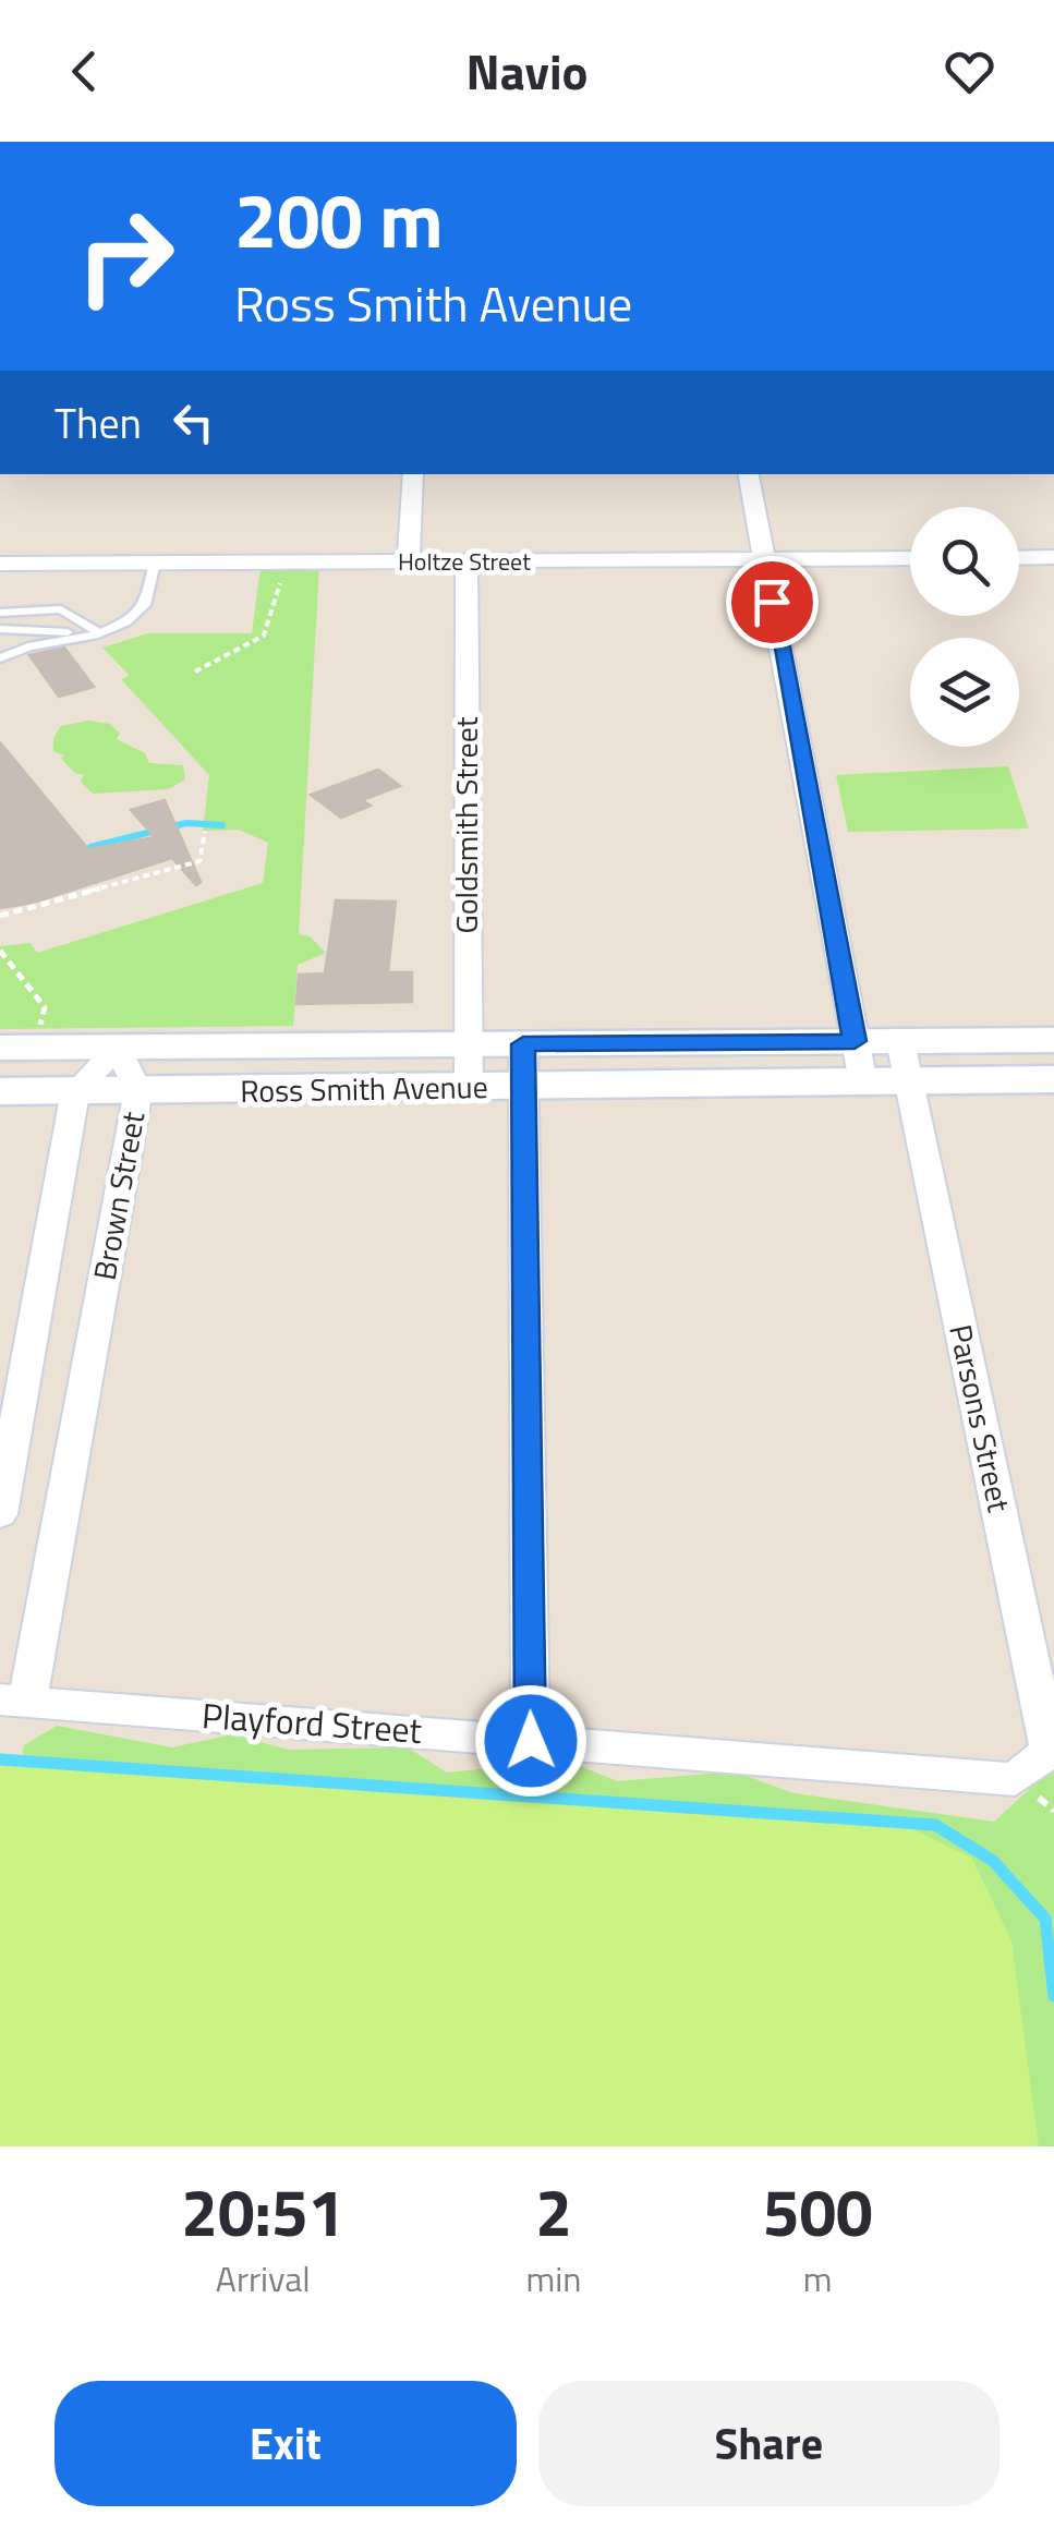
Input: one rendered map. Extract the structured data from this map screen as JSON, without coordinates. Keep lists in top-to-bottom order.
{
  "streets": {
    "street": [
      "Holtze Street",
      "Goldsmith Street",
      "Ross Smith Avenue",
      "Brown Street",
      "Parsons Street",
      "Playford Street"
    ]
  },
  "crossings": [
    ["Holtze Street", "Goldsmith Street"],
    ["Goldsmith Street", "Ross Smith Avenue"],
    ["Ross Smith Avenue", "Brown Street"],
    ["Ross Smith Avenue", "Parsons Street"],
    ["Brown Street", "Playford Street"],
    ["Parsons Street", "Playford Street"]
  ],
  "page": {
    "header": "Navio",
    "turn": ["200 m", "Ross Smith Avenue"],
    "then": "Then",
    "eta": [
      "20:51",
      "Arrival",
      "2",
      "min",
      "500",
      "m"
    ],
    "buttons": ["Exit", "Share"]
  }
}
